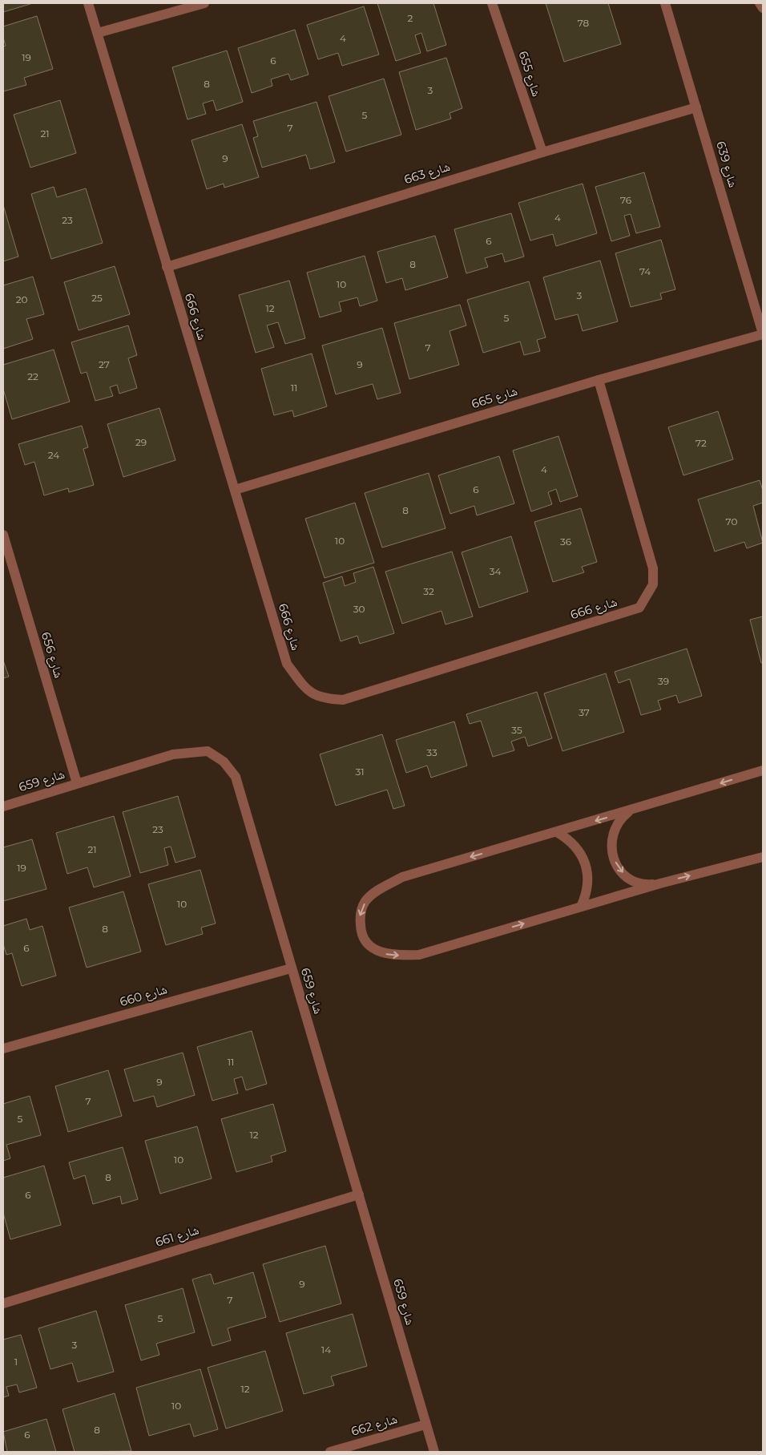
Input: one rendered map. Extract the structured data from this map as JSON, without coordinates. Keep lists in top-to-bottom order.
{
  "streets": {
    "street": [
      "شارع 655",
      "شارع 639",
      "شارع 663",
      "شارع 666",
      "شارع 665",
      "شارع 656",
      "شارع 659",
      "شارع 660",
      "شارع 661",
      "شارع 662"
    ]
  },
  "crossings": [
    ["شارع 655", "شارع 663"],
    ["شارع 639", "شارع 663"],
    ["شارع 639", "شارع 665"],
    ["شارع 663", "شارع 666"],
    ["شارع 666", "شارع 665"],
    ["شارع 656", "شارع 659"],
    ["شارع 659", "شارع 660"],
    ["شارع 659", "شارع 661"],
    ["شارع 659", "شارع 662"]
  ],
  "house_numbers": [
    "2",
    "78",
    "4",
    "19",
    "6",
    "8",
    "3",
    "5",
    "7",
    "21",
    "9",
    "76",
    "4",
    "23",
    "6",
    "8",
    "74",
    "10",
    "3",
    "25",
    "20",
    "12",
    "5",
    "7",
    "27",
    "9",
    "22",
    "11",
    "29",
    "72",
    "24",
    "4",
    "6",
    "8",
    "70",
    "10",
    "36",
    "34",
    "32",
    "30",
    "39",
    "37",
    "35",
    "33",
    "31",
    "23",
    "21",
    "19",
    "10",
    "8",
    "6",
    "11",
    "9",
    "7",
    "5",
    "12",
    "10",
    "8",
    "6",
    "9",
    "7",
    "5",
    "3",
    "14",
    "1",
    "12",
    "10",
    "8",
    "6"
  ]
}
